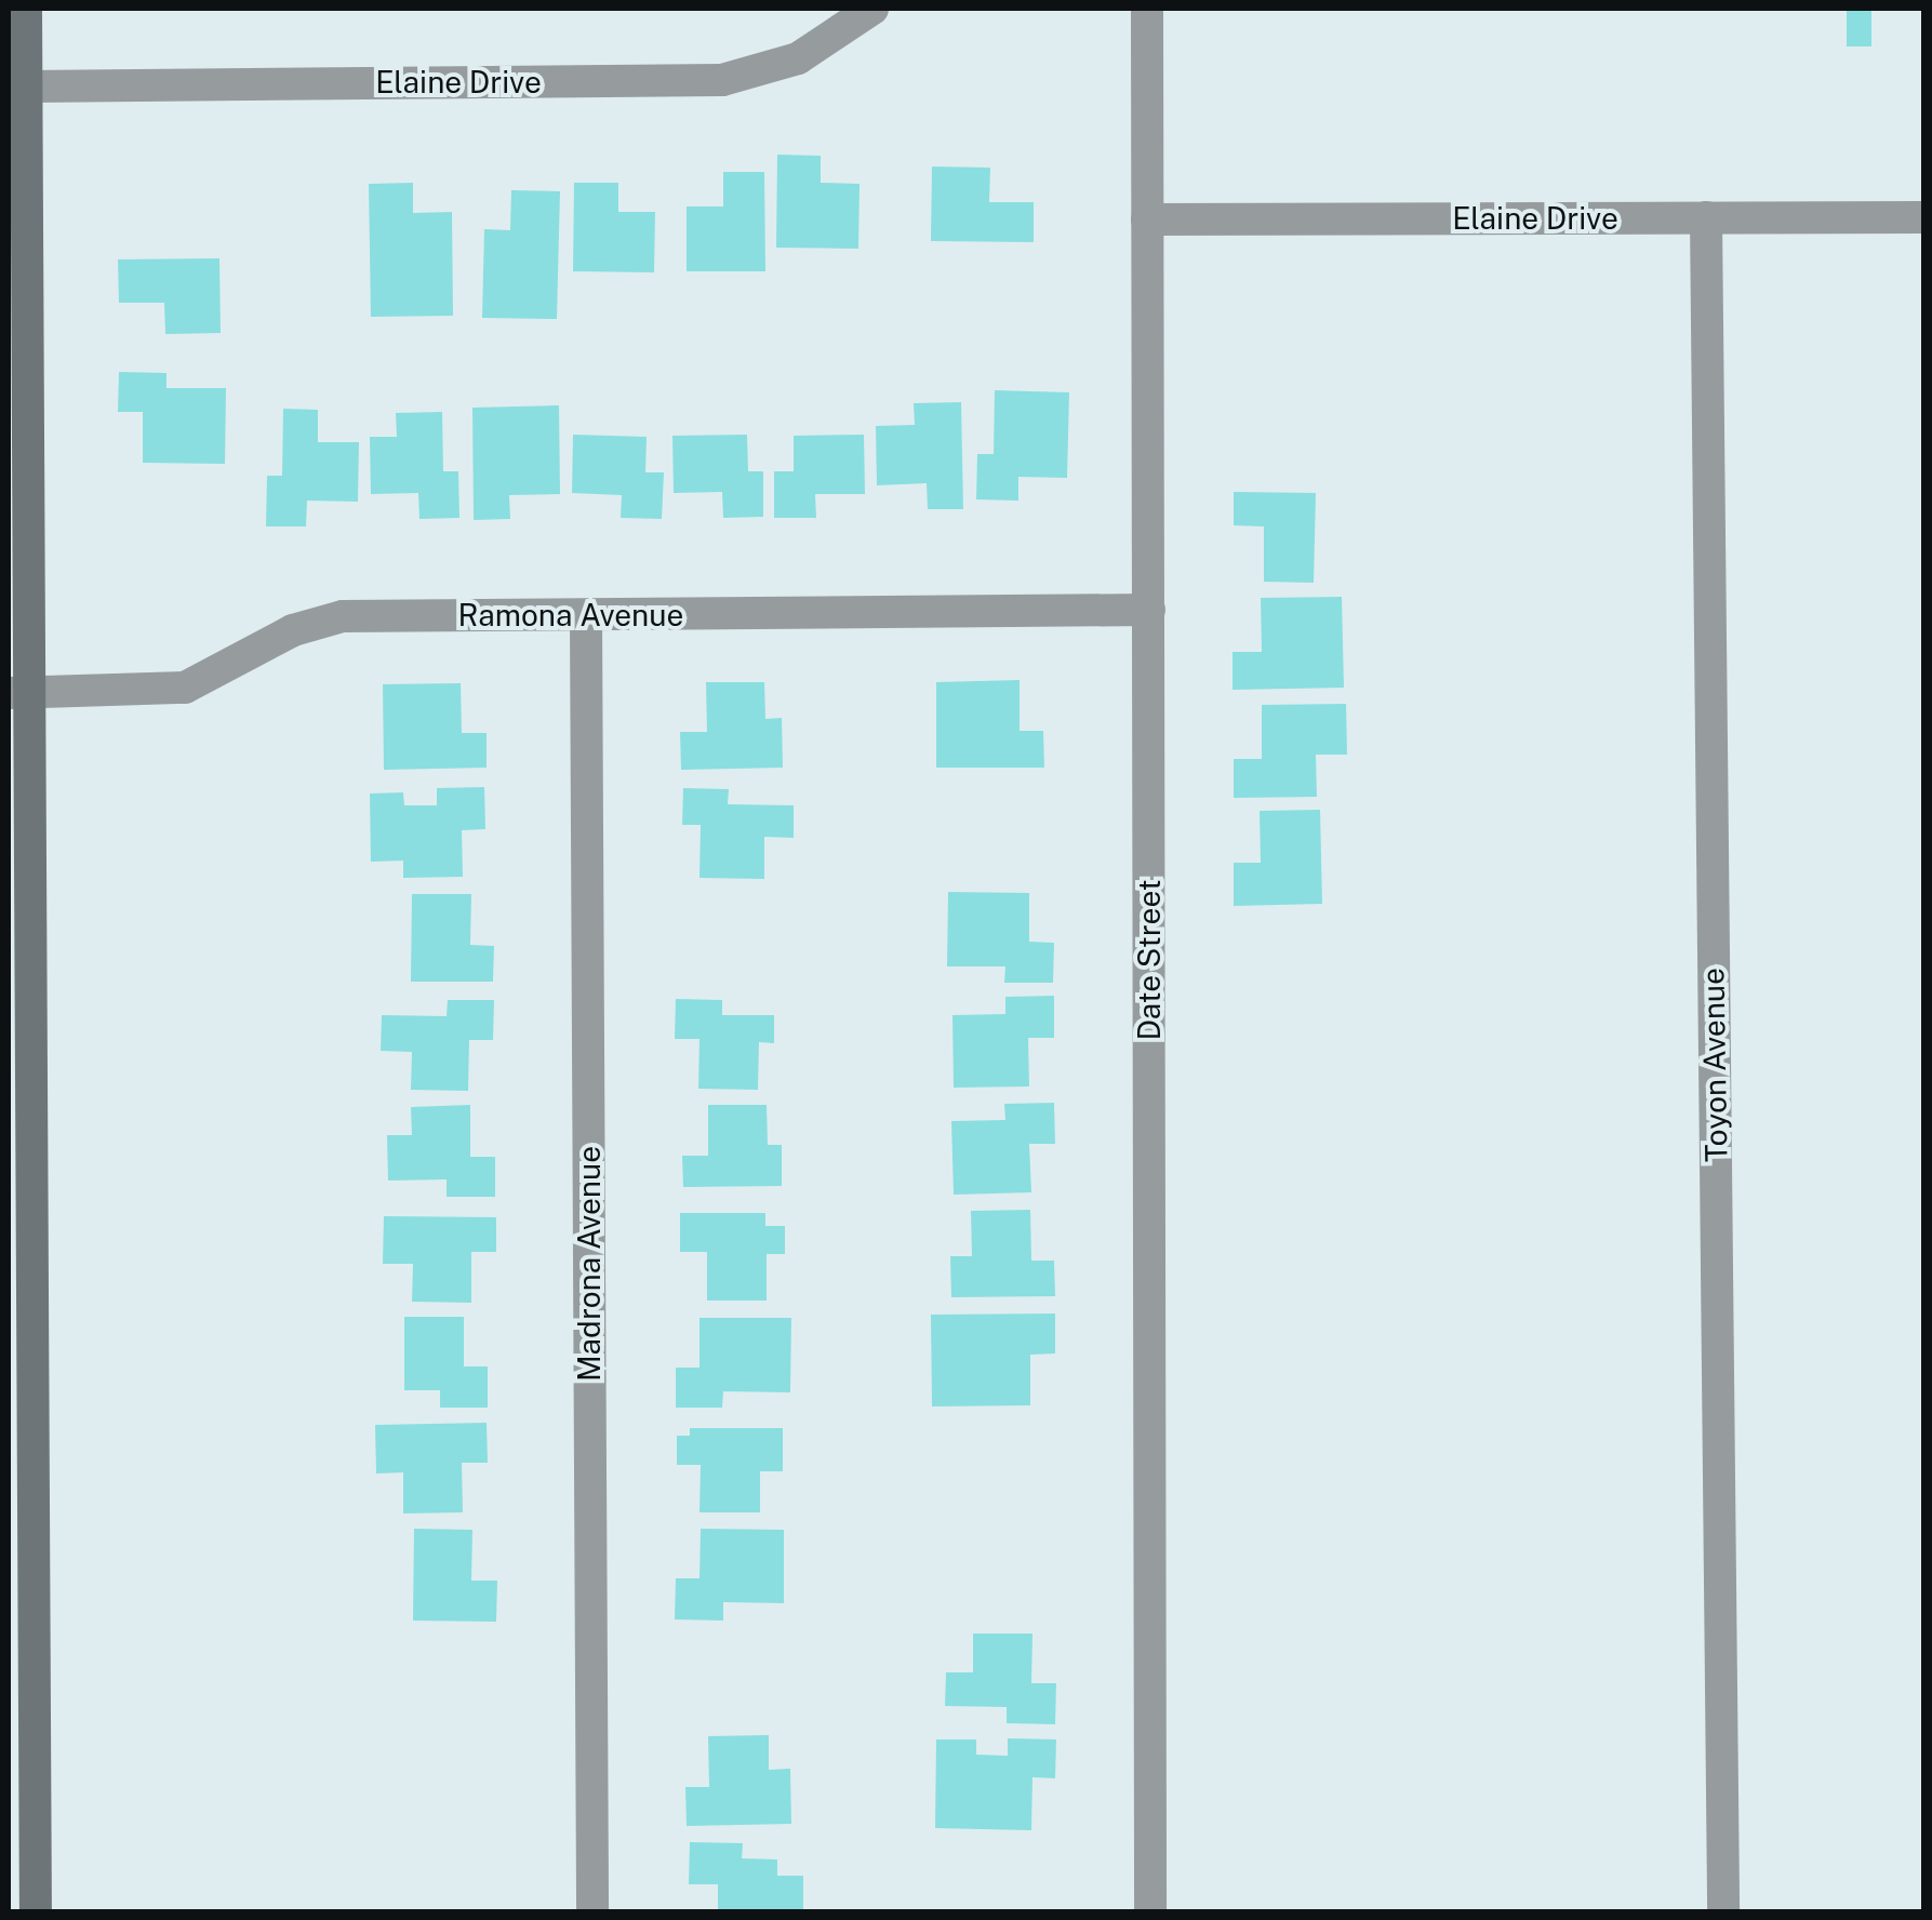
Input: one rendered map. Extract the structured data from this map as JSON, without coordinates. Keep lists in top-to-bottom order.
{
  "streets": {
    "street": [
      "Elaine Drive",
      "Ramona Avenue",
      "Date Street",
      "Toyon Avenue",
      "Madrona Avenue"
    ]
  },
  "crossings": [
    ["Elaine Drive", "Date Street"],
    ["Elaine Drive", "Toyon Avenue"],
    ["Ramona Avenue", "Date Street"],
    ["Ramona Avenue", "Madrona Avenue"]
  ]
}
